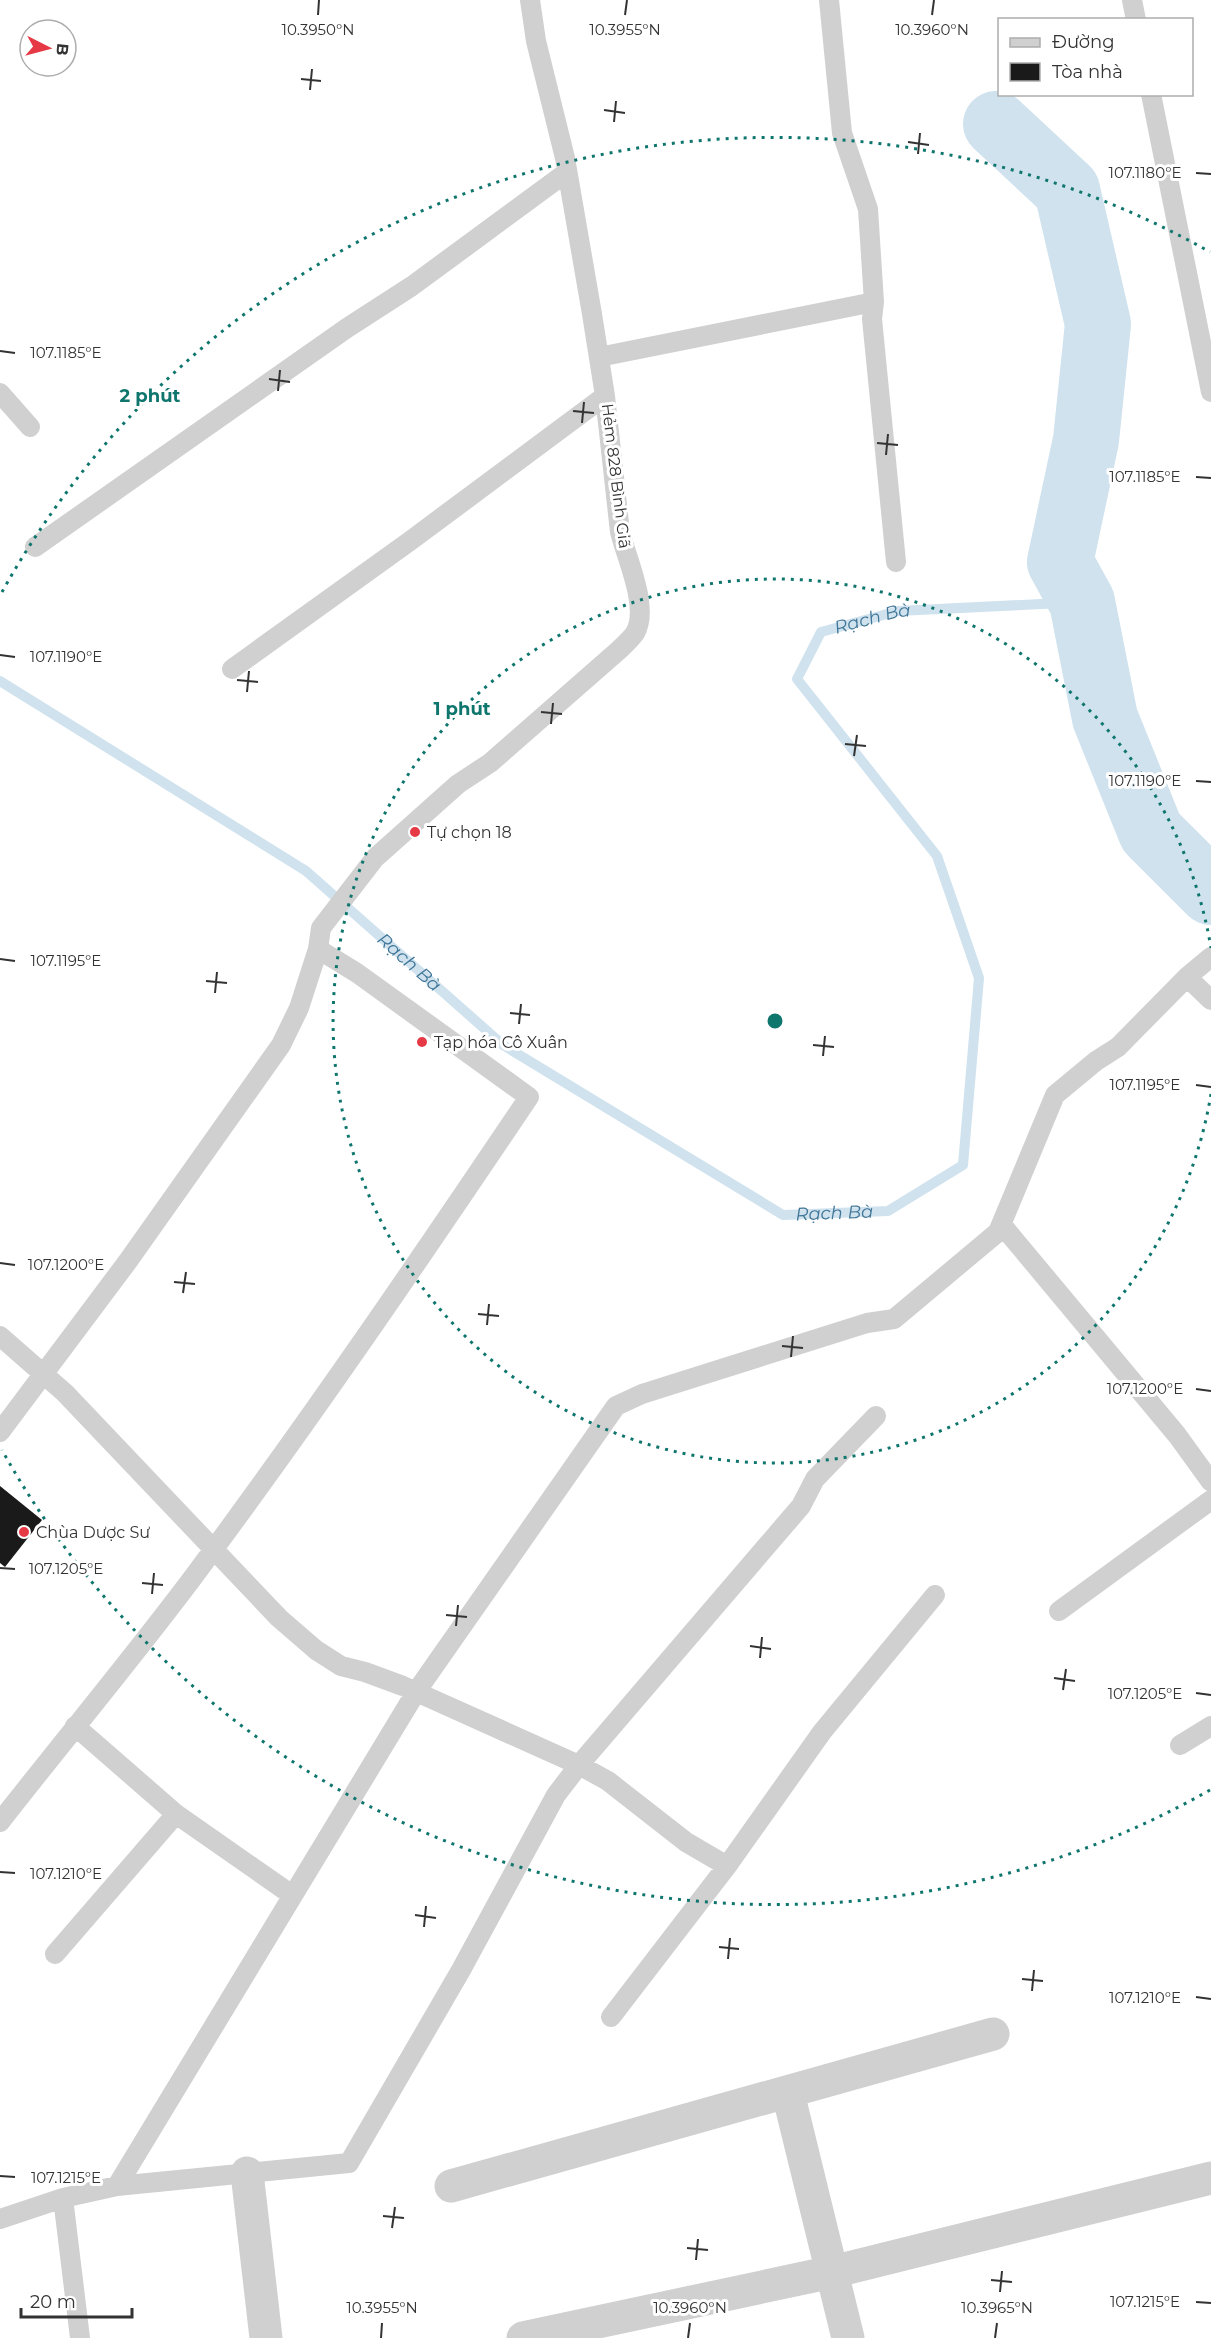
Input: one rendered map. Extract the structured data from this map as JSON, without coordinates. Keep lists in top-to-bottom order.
{
  "streets": {
    "lane": ["Hẻm 828 Bình Giã"]
  },
  "water": ["Rạch Bà"],
  "places": ["Tự chọn 18", "Tạp hóa Cô Xuân", "Chùa Dược Sư"],
  "legend": ["Đường", "Tòa nhà"],
  "scale_bar": "20 m",
  "north": "right",
  "coordinates": [
    "10.3950°N",
    "10.3955°N",
    "10.3960°N",
    "107.1180°E",
    "107.1185°E",
    "107.1190°E",
    "107.1195°E",
    "107.1200°E",
    "107.1205°E",
    "107.1210°E",
    "107.1215°E",
    "10.3965°N"
  ],
  "rings": ["2 phút", "1 phút"]
}
